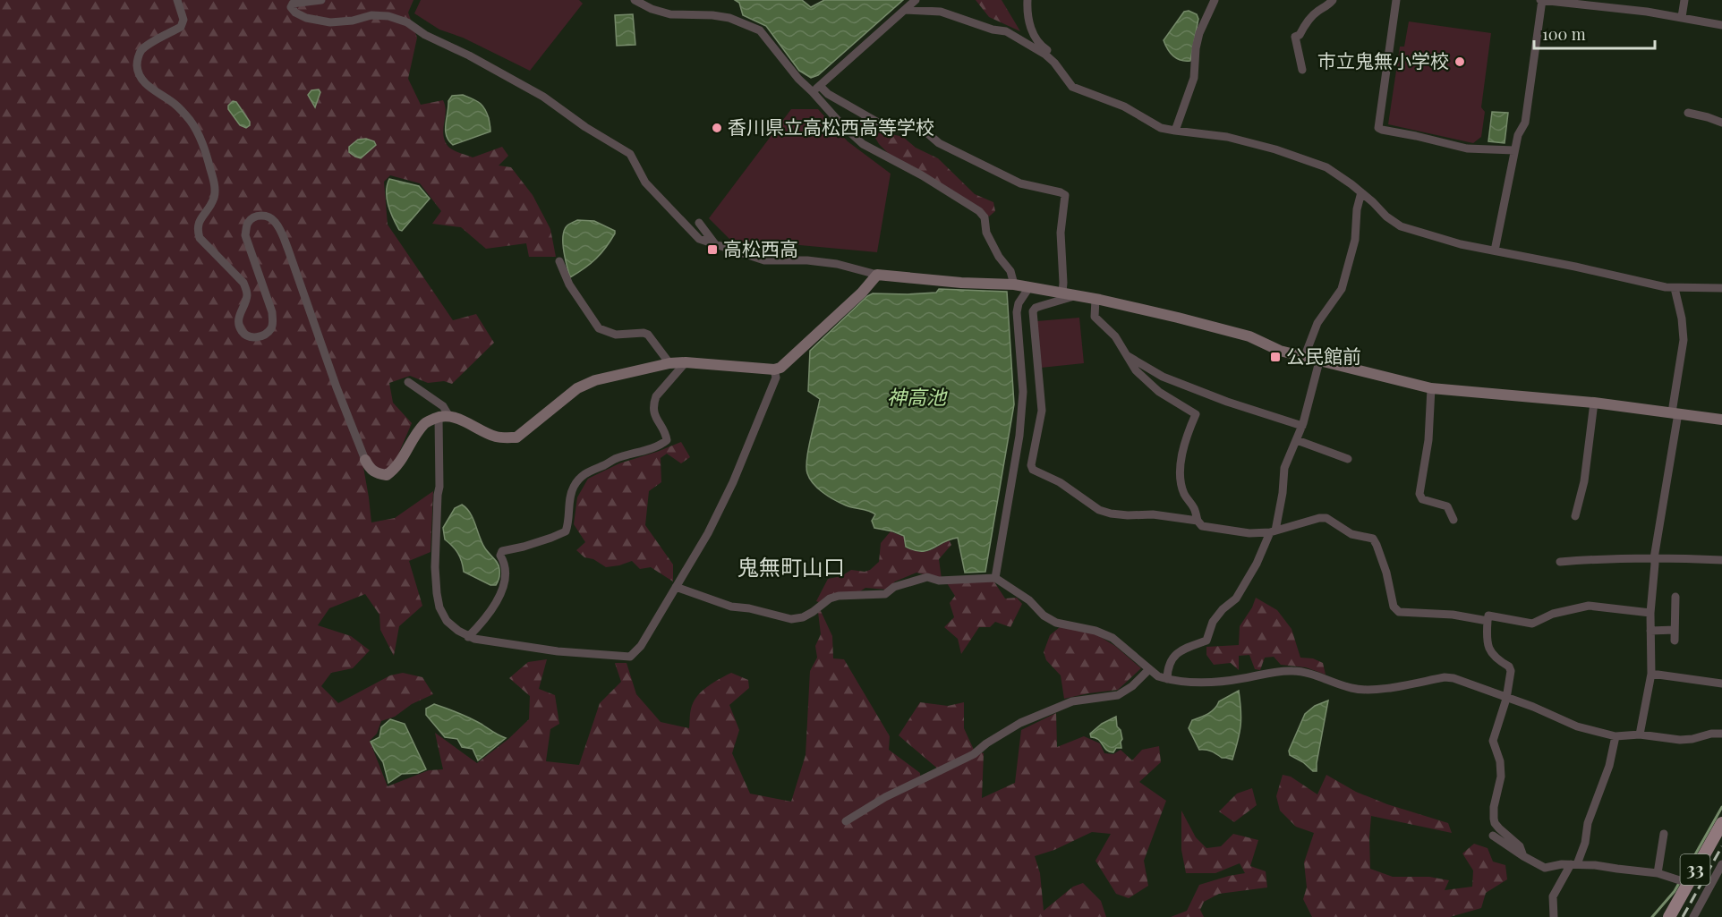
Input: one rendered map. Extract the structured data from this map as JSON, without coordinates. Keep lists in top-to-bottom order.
{
  "streets": {
    "main road": ["33"]
  },
  "districts": ["鬼無町山口"],
  "water": ["神高池"],
  "places": {
    "other": ["市立鬼無小学校", "香川県立高松西高等学校"],
    "transit": ["高松西高", "公民館前"]
  },
  "scale_bar": "100 m"
}
